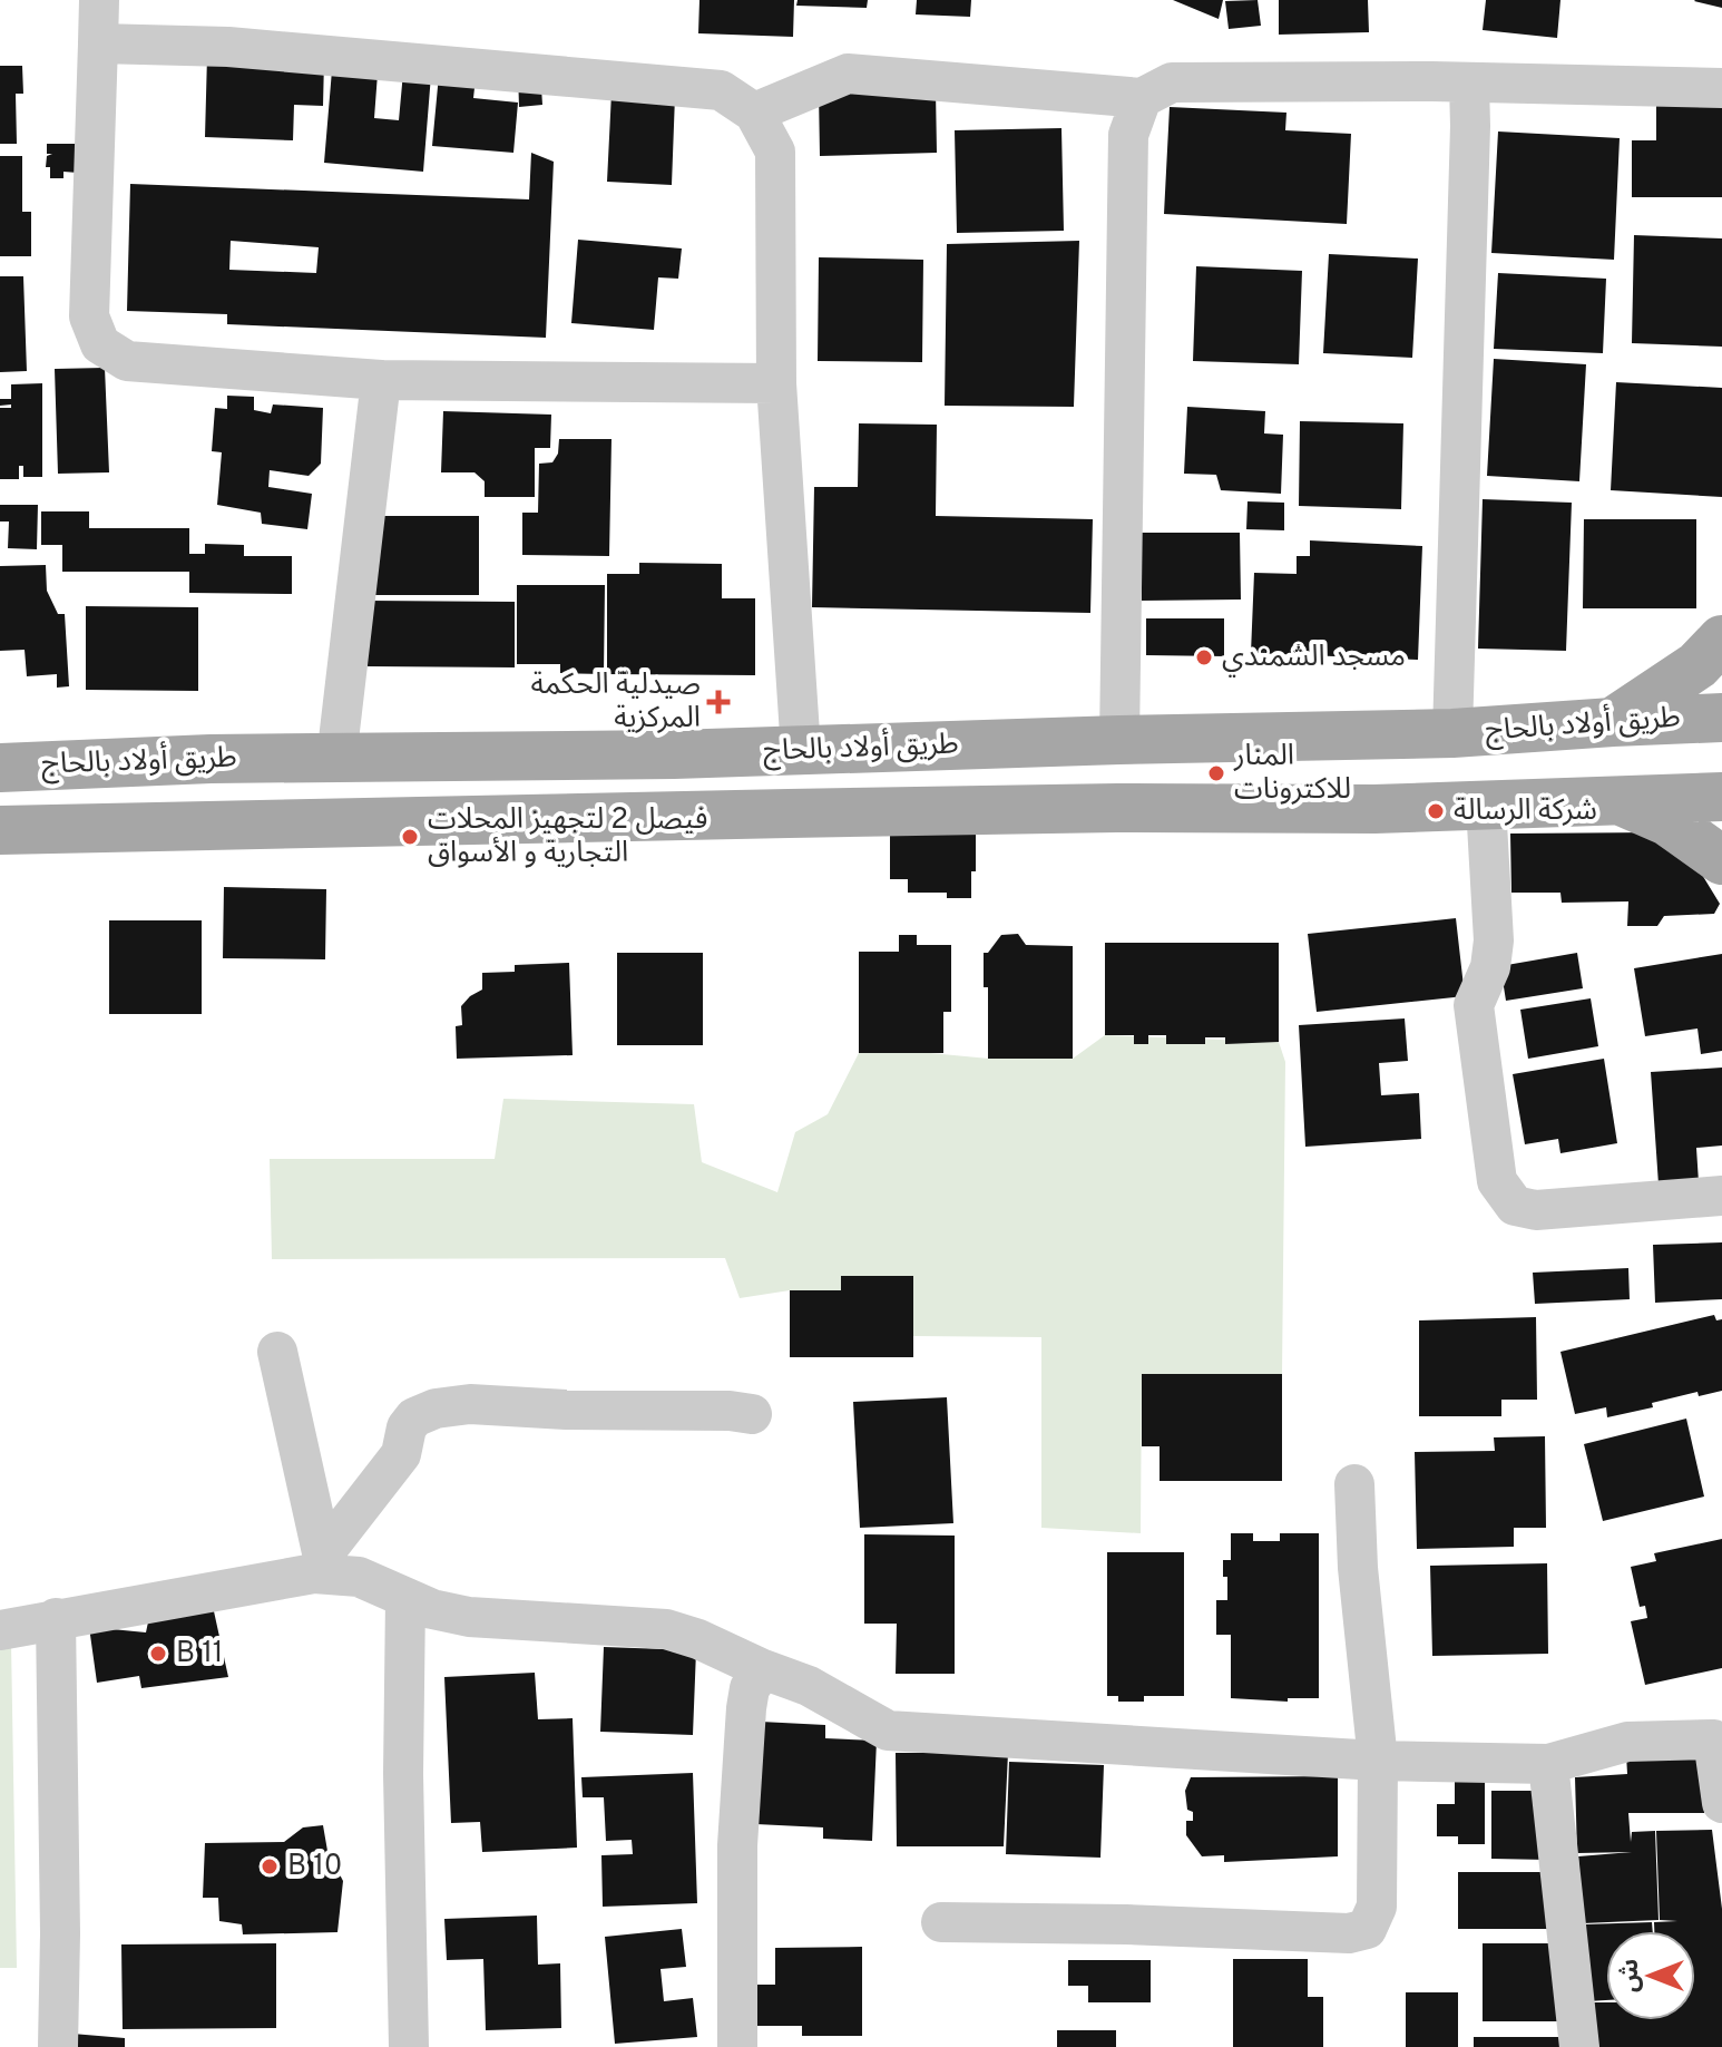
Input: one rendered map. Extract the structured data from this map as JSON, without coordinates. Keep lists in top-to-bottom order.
{
  "streets": {
    "main road": ["طريق أولاد بالحاج"]
  },
  "places": {
    "other": [
      "مسجد الشمندي",
      "المنار للاكترونات",
      "شركة الرسالة",
      "فيصل 2 لتجهيز المحلات التجارية و الأسواق",
      "B 11",
      "B 10"
    ],
    "health": ["صيدلية الحكمة المركزية"]
  },
  "north": "left"
}
